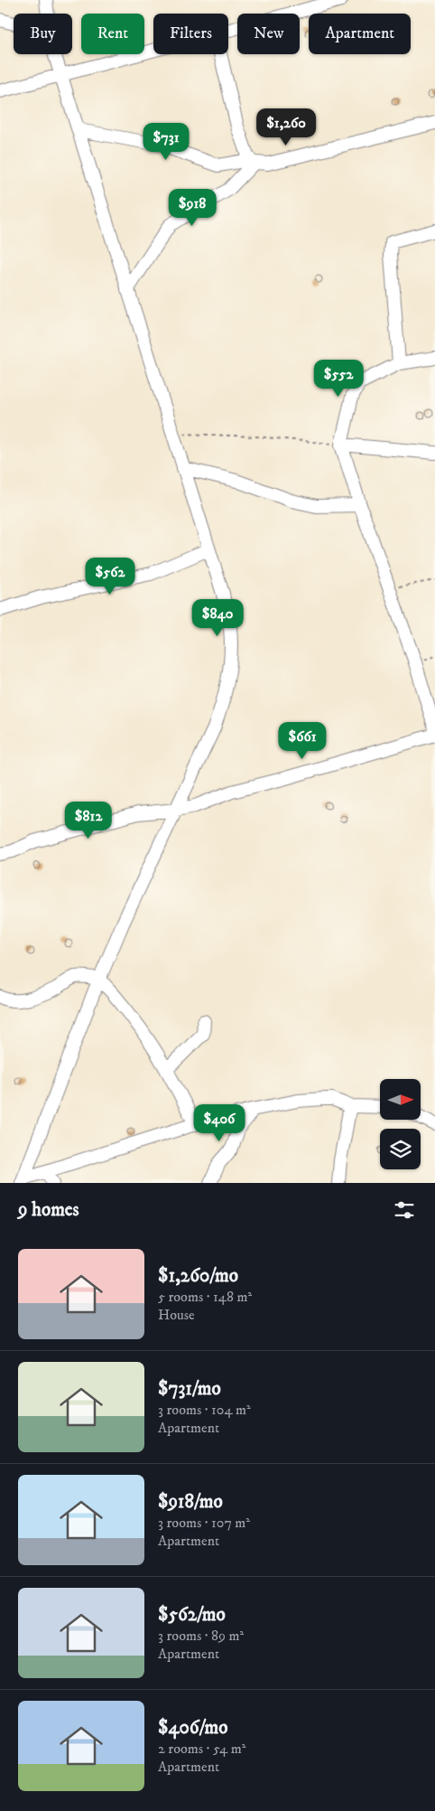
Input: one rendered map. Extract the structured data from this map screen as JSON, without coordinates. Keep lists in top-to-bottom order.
{
  "north": "right",
  "page": {
    "chip": [
      "Buy",
      "Rent",
      "Filters",
      "New",
      "Apartment"
    ],
    "price": [
      "$1,260",
      "$731",
      "$918",
      "$552",
      "$562",
      "$840",
      "$661",
      "$812",
      "$406"
    ],
    "heading": "9 homes",
    "list": [
      {
        "name": "$1,260/mo",
        "note": "5 rooms · 148 m² · House"
      },
      {
        "name": "$731/mo",
        "note": "3 rooms · 104 m² · Apartment"
      },
      {
        "name": "$918/mo",
        "note": "3 rooms · 107 m² · Apartment"
      },
      {
        "name": "$562/mo",
        "note": "3 rooms · 89 m² · Apartment"
      },
      {
        "name": "$406/mo",
        "note": "2 rooms · 54 m² · Apartment"
      }
    ]
  }
}
